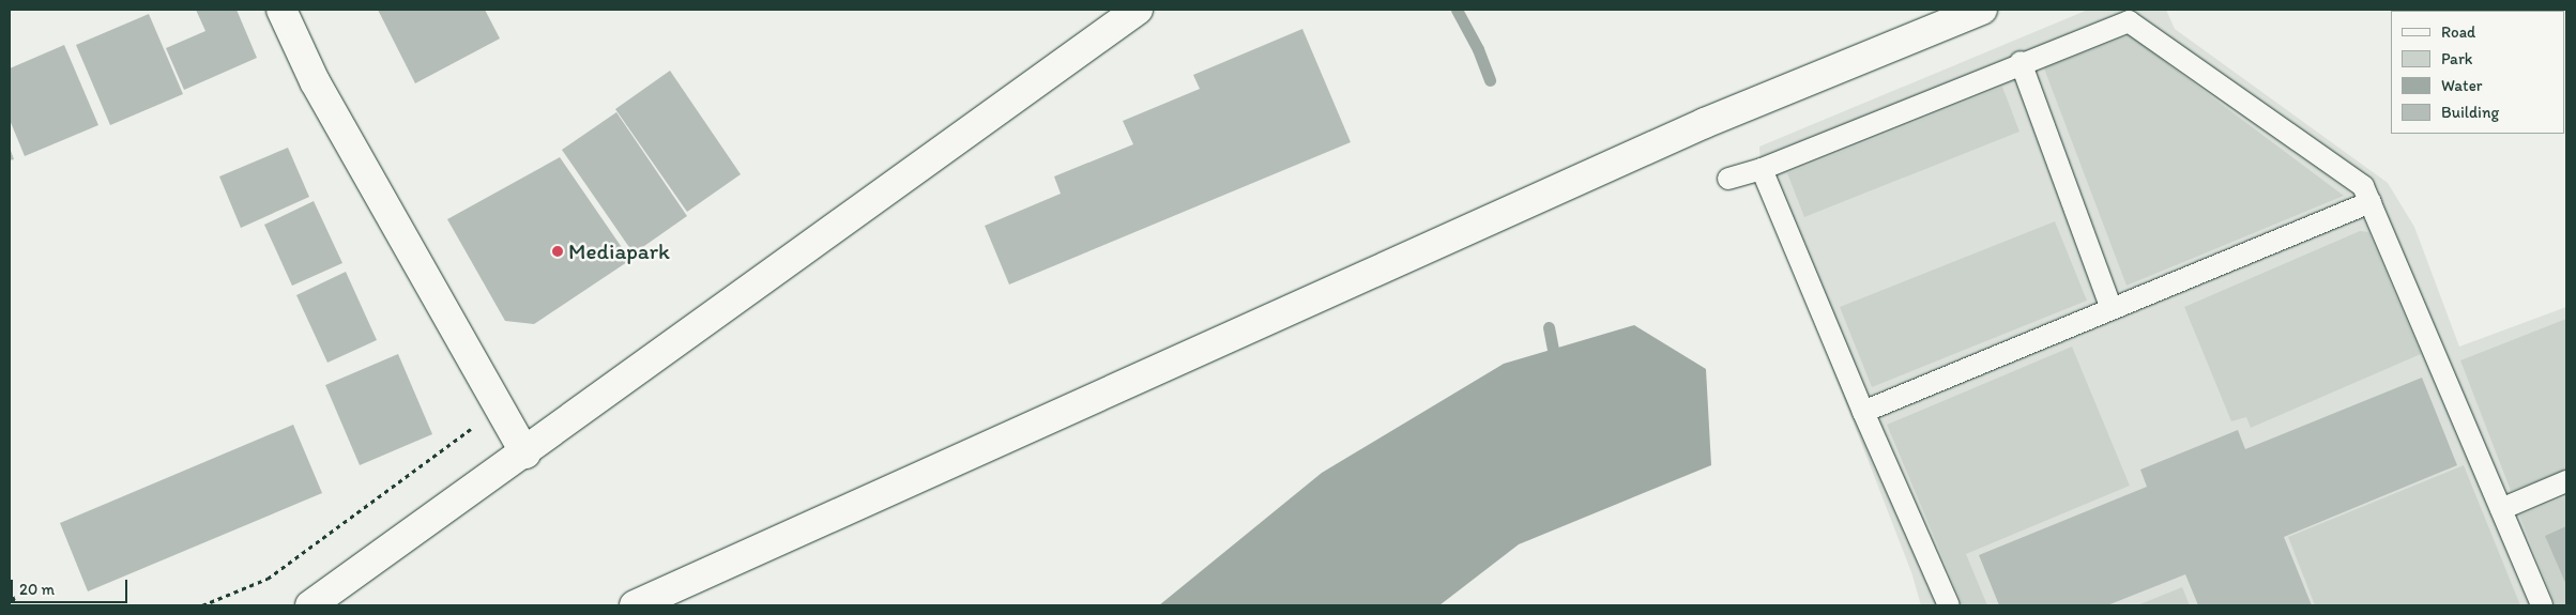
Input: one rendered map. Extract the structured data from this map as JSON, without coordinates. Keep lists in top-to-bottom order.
{
  "places": ["Mediapark"],
  "legend": [
    "Road",
    "Park",
    "Water",
    "Building"
  ],
  "scale_bar": "20 m"
}
